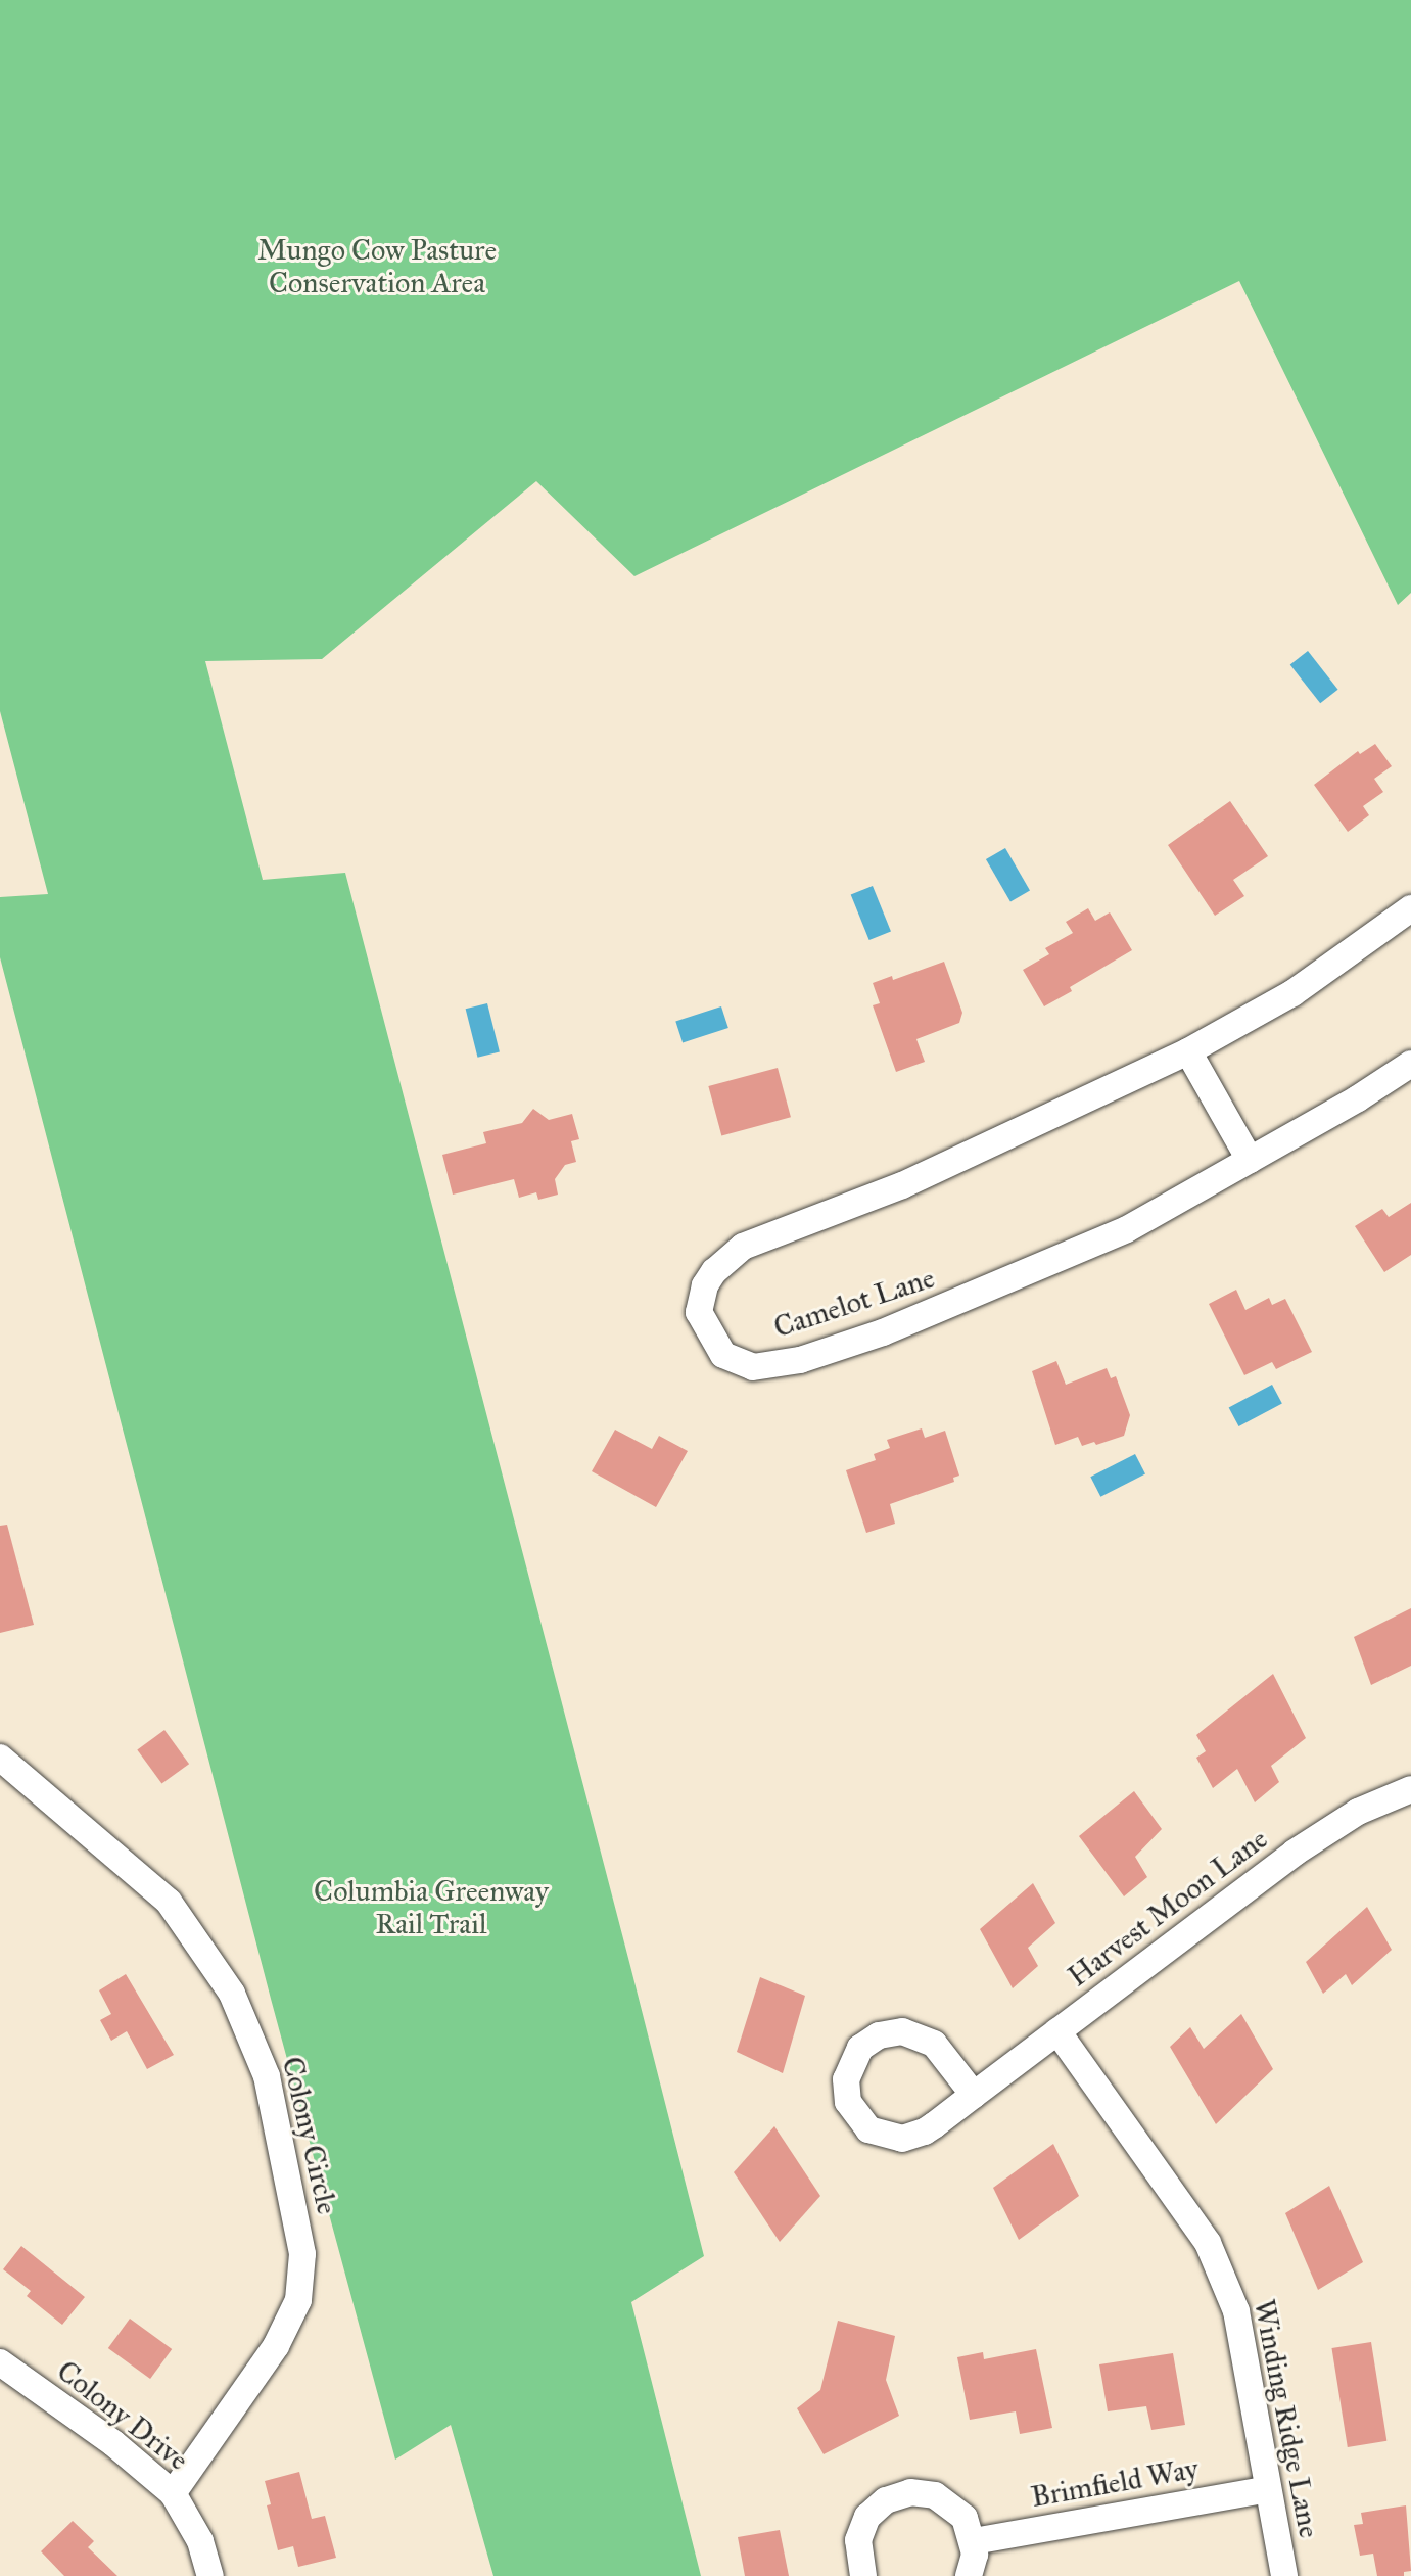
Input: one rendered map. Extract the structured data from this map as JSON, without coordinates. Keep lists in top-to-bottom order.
{
  "streets": {
    "street": [
      "Camelot Lane",
      "Harvest Moon Lane",
      "Colony Circle",
      "Colony Drive",
      "Winding Ridge Lane",
      "Brimfield Way"
    ]
  },
  "crossings": [
    ["Harvest Moon Lane", "Winding Ridge Lane"],
    ["Colony Circle", "Colony Drive"],
    ["Winding Ridge Lane", "Brimfield Way"]
  ],
  "parks": ["Mungo Cow Pasture Conservation Area", "Columbia Greenway Rail Trail"]
}
